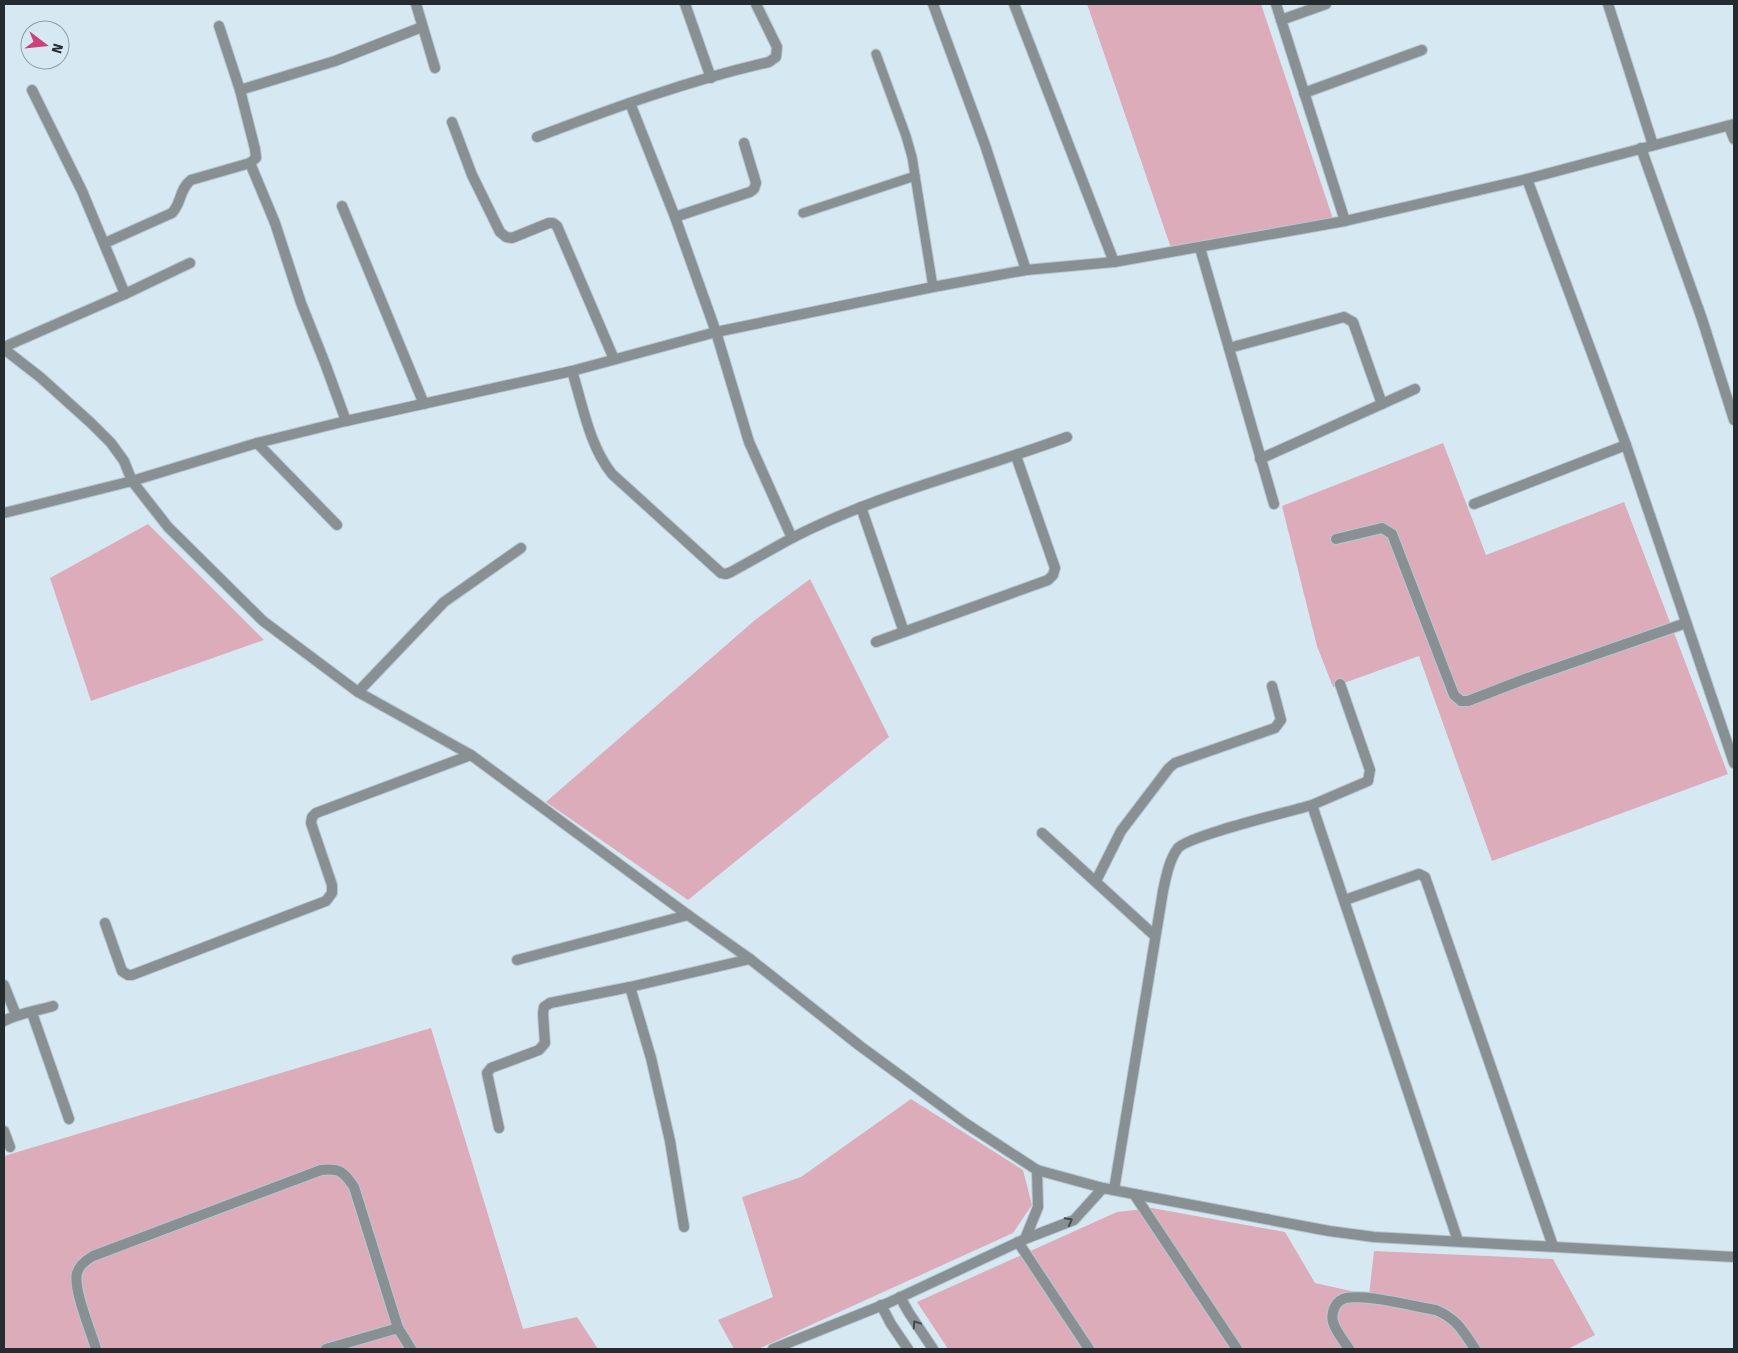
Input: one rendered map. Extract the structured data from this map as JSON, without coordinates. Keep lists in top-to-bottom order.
{
  "north": "right"
}
